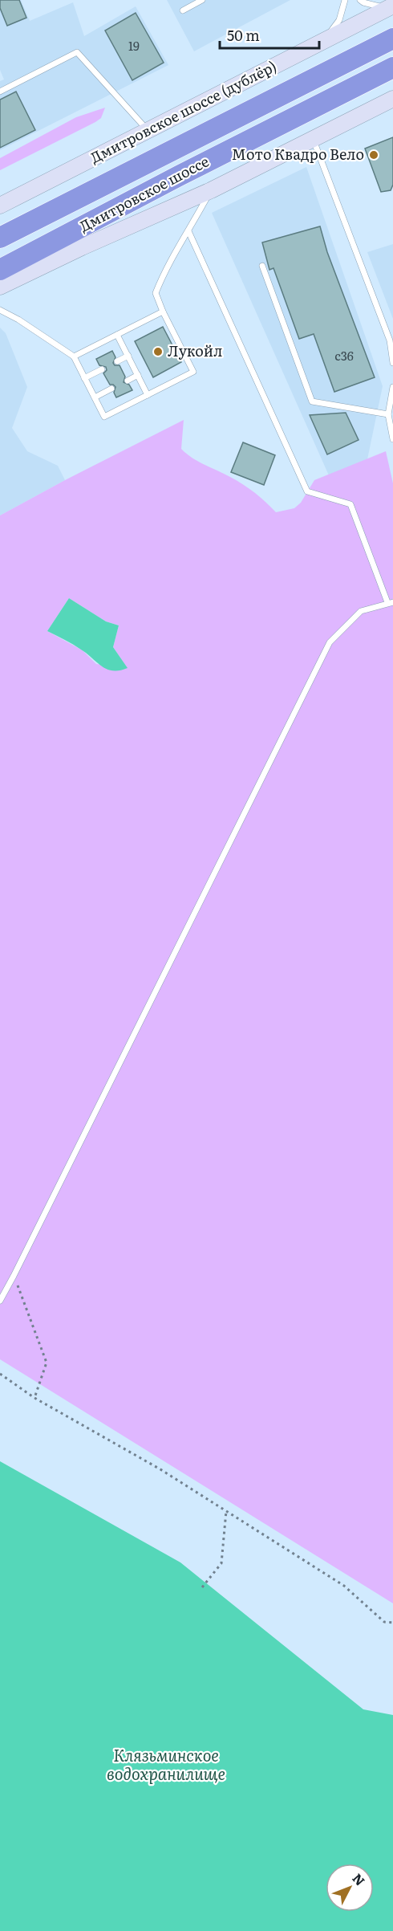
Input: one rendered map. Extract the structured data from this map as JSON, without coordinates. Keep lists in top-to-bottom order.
{
  "streets": {
    "highway": ["Дмитровское шоссе"],
    "main road": ["Дмитровское шоссе (дублёр)"]
  },
  "water": ["Клязьминское водохранилище"],
  "places": ["Мото Квадро Вело", "Лукойл"],
  "house_numbers": ["19", "с36"],
  "scale_bar": "50 m",
  "north": "top right"
}
